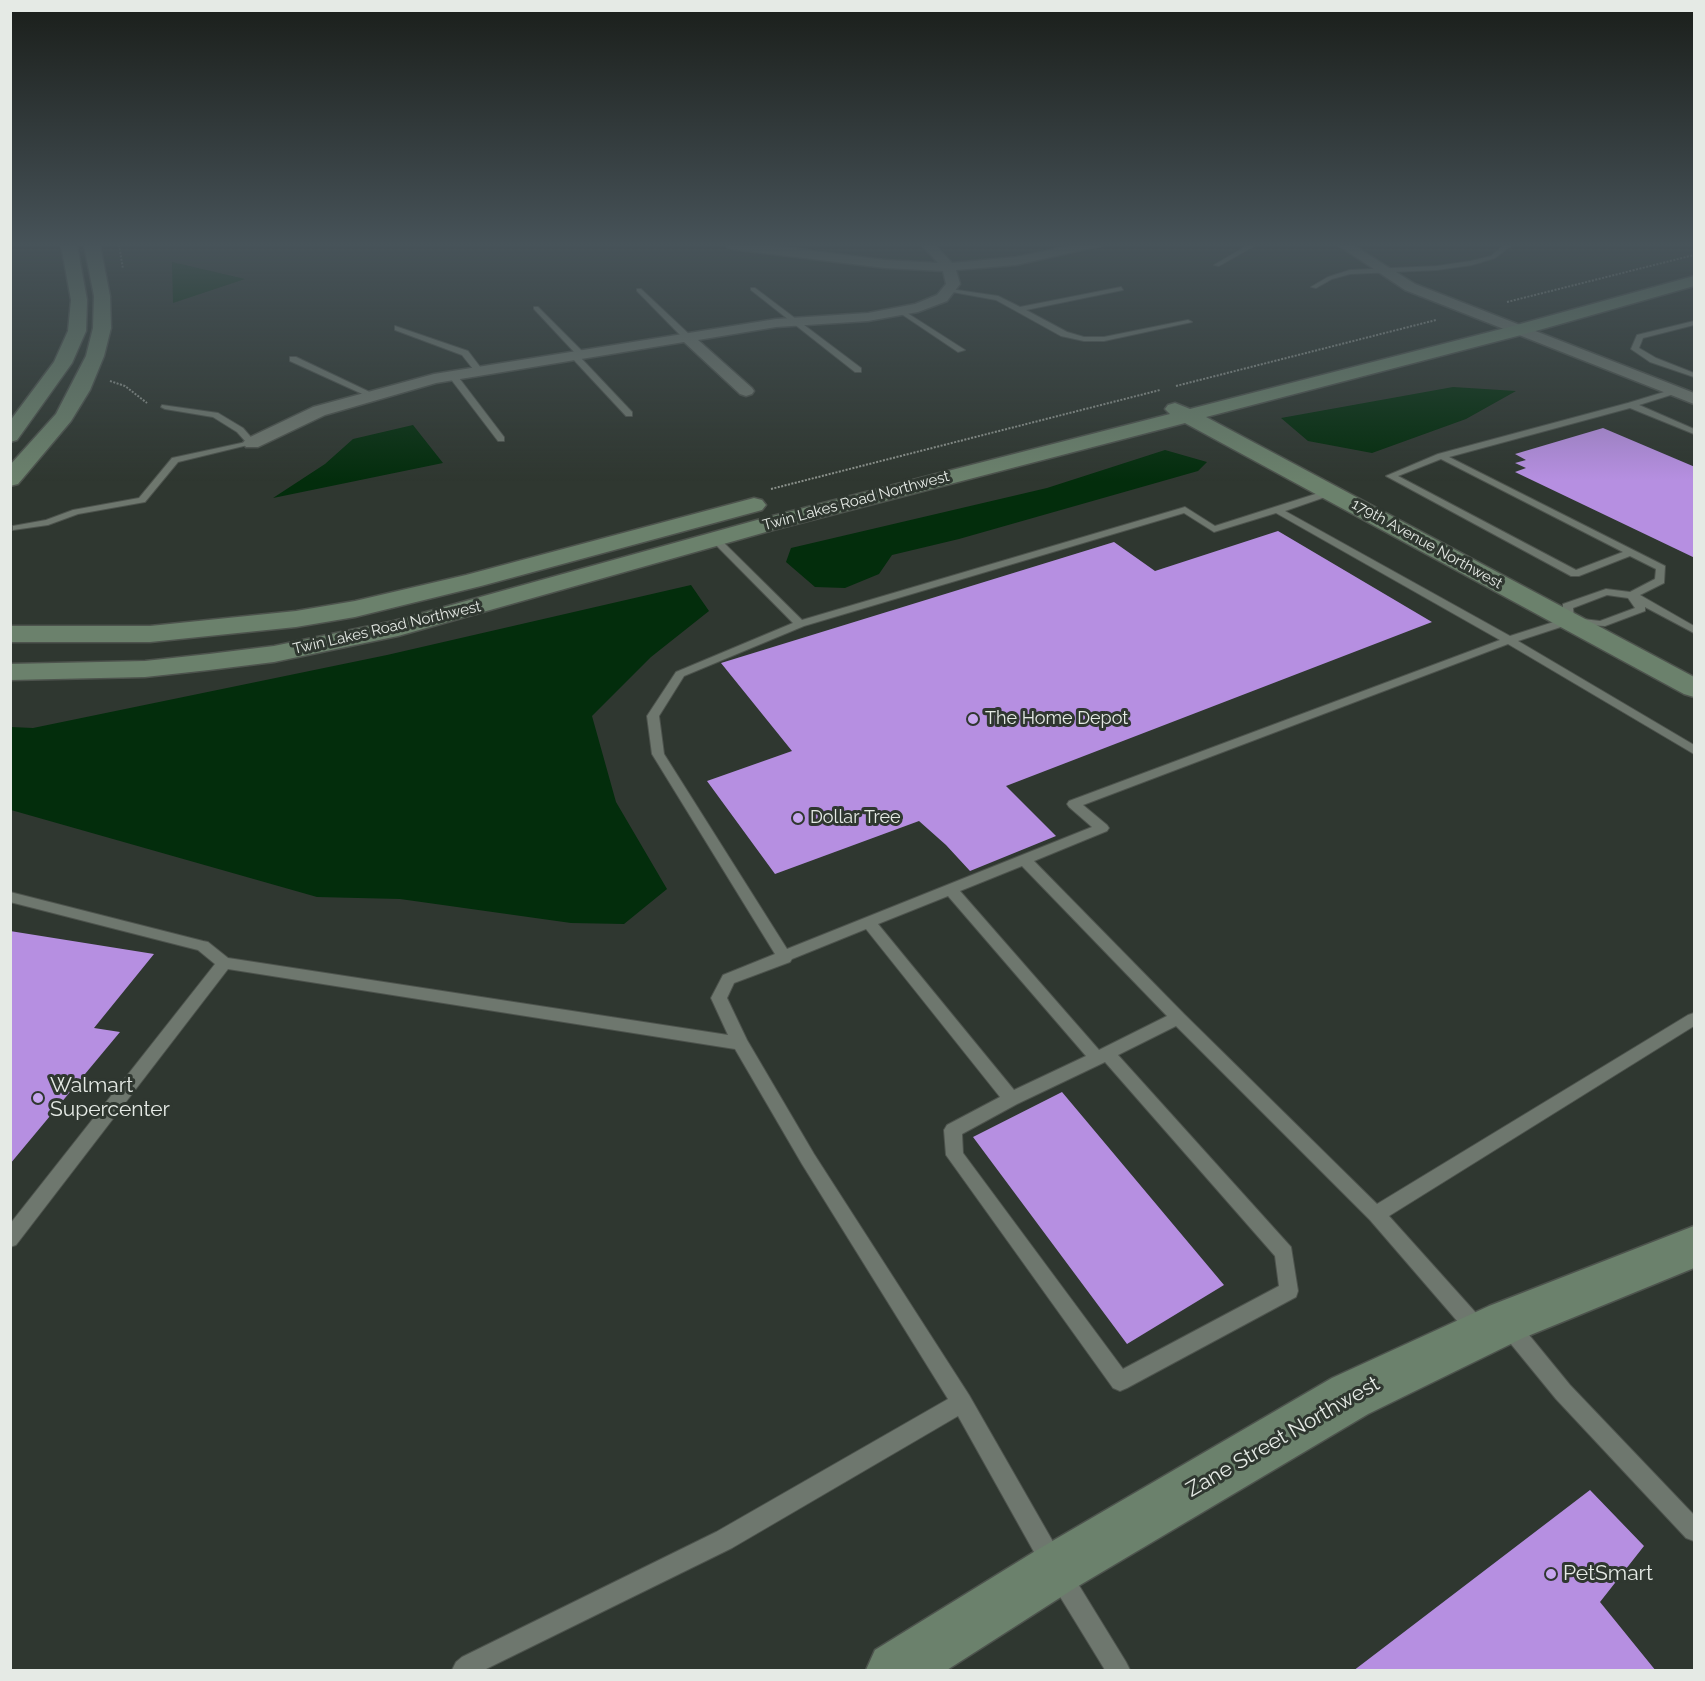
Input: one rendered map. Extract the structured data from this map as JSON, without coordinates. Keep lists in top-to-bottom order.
{
  "streets": {
    "street": ["Twin Lakes Road Northwest", "179th Avenue Northwest", "Zane Street Northwest"]
  },
  "crossings": [
    ["Twin Lakes Road Northwest", "179th Avenue Northwest"]
  ],
  "places": [
    "The Home Depot",
    "Dollar Tree",
    "Walmart Supercenter",
    "PetSmart"
  ]
}
